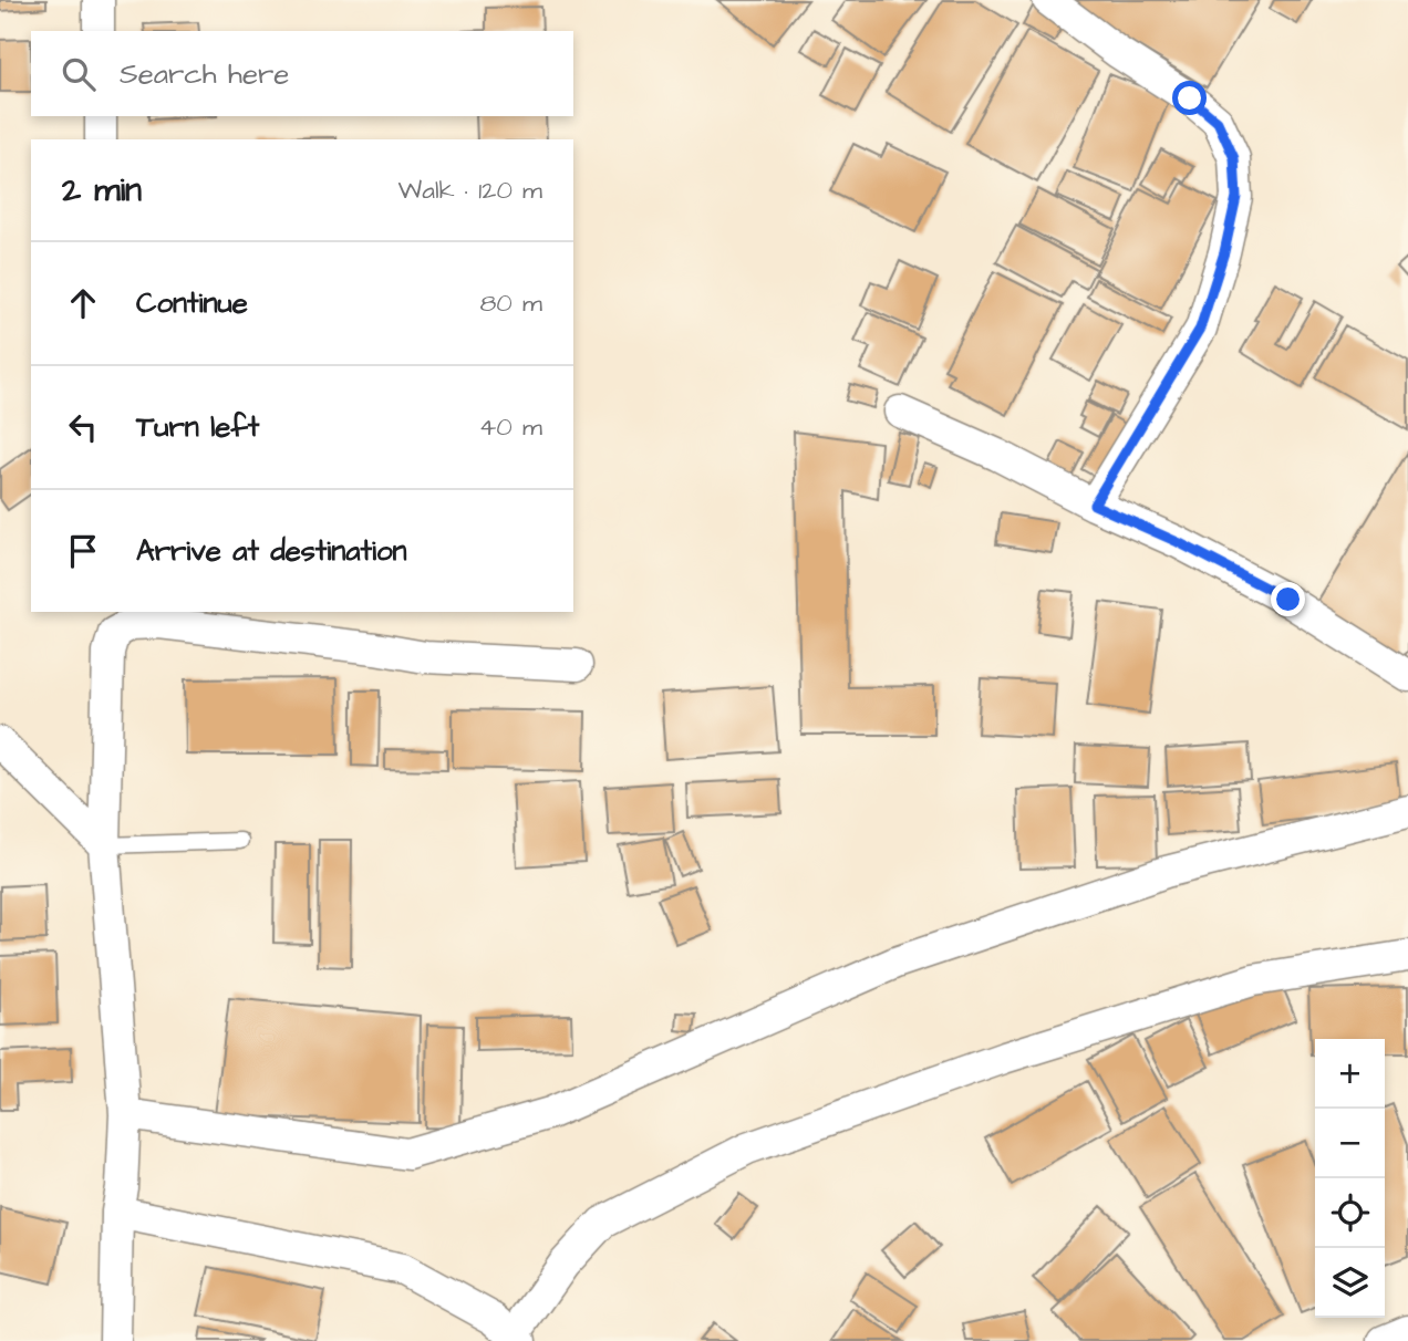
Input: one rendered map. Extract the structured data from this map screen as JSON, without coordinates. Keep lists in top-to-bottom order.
{
  "page": {
    "search": "Search here",
    "heading": ["2 min", "Walk · 120 m"],
    "list": [
      ["Continue", "80 m"],
      ["Turn left", "40 m"],
      "Arrive at destination"
    ],
    "map_buttons": ["+", "−"]
  }
}
